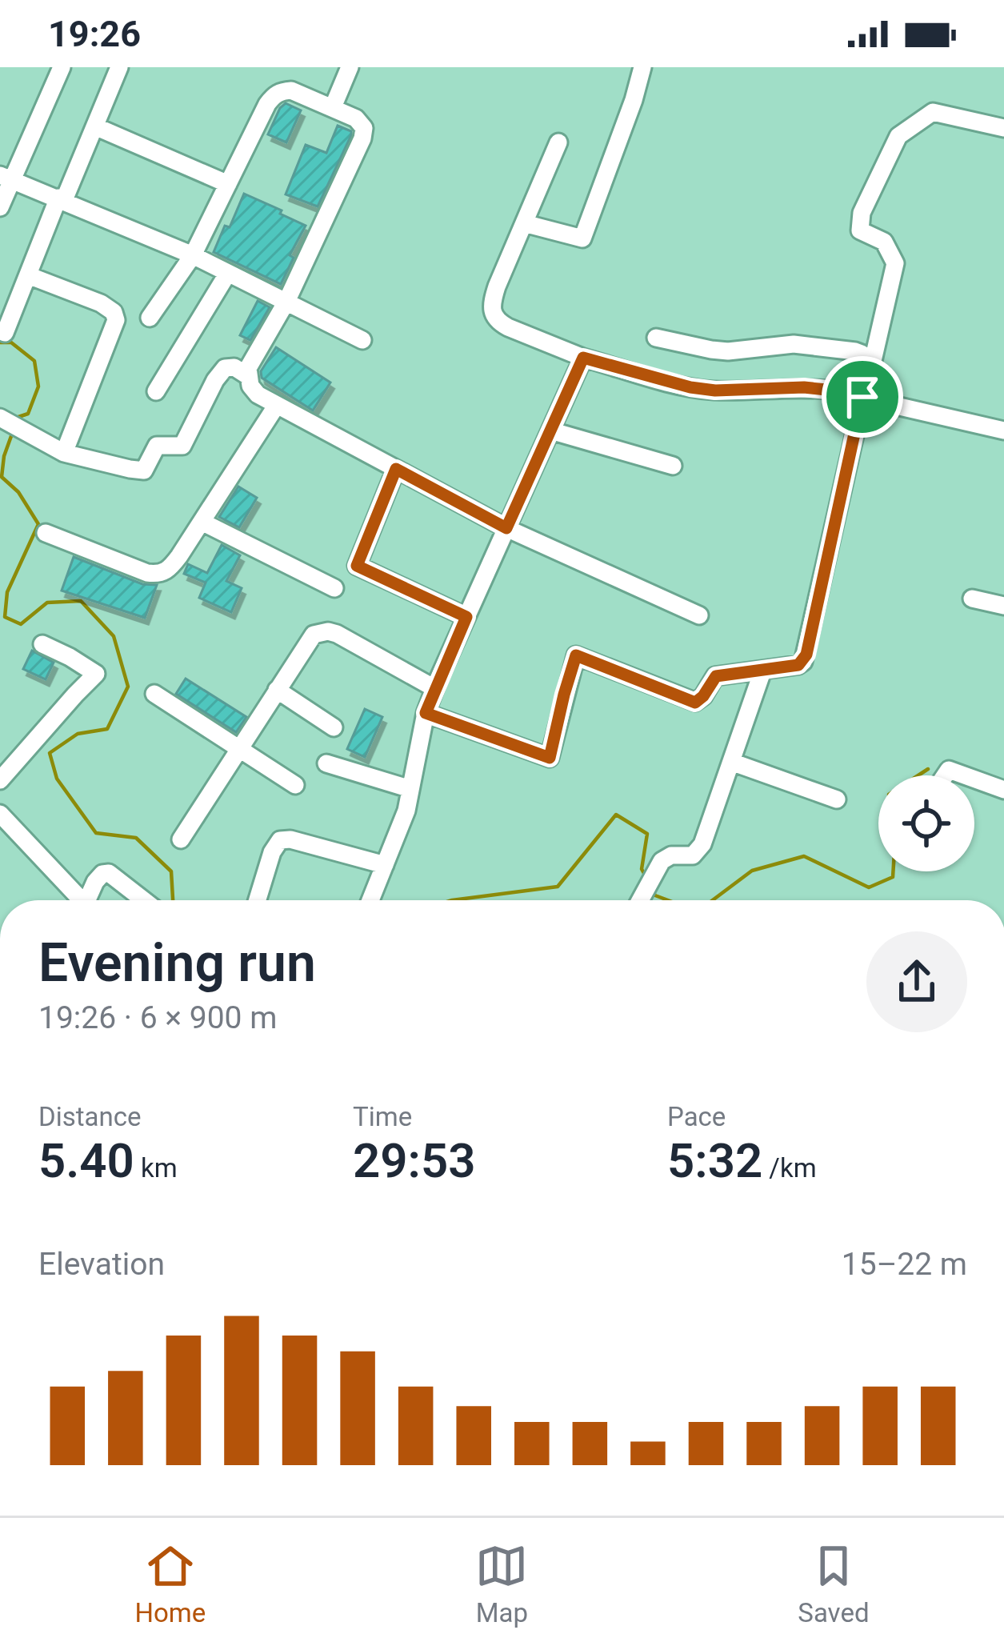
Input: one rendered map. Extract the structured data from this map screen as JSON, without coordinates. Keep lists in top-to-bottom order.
{
  "page": {
    "status": "19:26",
    "heading": ["Evening run", "19:26 · 6 × 900 m"],
    "stats": [
      ["Distance", "5.40 km"],
      ["Time", "29:53"],
      ["Pace", "5:32 /km"]
    ],
    "chart": ["Elevation", "15–22 m"],
    "tabs": ["Home", "Map", "Saved"]
  }
}
